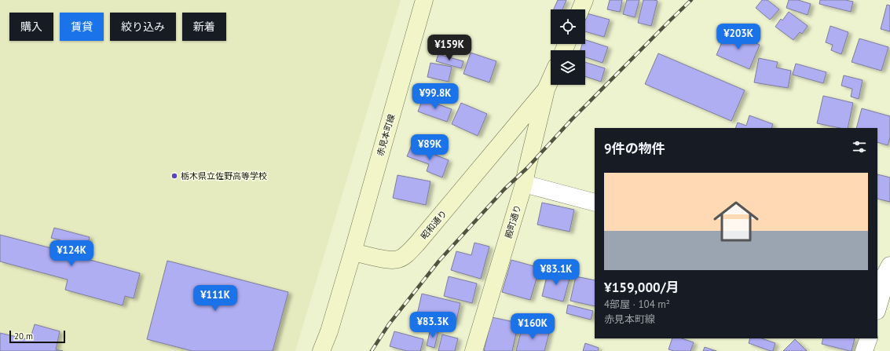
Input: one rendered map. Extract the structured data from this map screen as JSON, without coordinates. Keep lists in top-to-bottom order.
{
  "streets": {
    "street": ["赤見本町線", "殿町通り", "昭和通り"]
  },
  "crossings": [
    ["赤見本町線", "昭和通り"],
    ["殿町通り", "昭和通り"]
  ],
  "places": ["栃木県立佐野高等学校"],
  "scale_bar": "20 m",
  "page": {
    "chip": [
      "購入",
      "賃貸",
      "絞り込み",
      "新着"
    ],
    "price": [
      "¥203K",
      "¥159K",
      "¥99.8K",
      "¥89K",
      "¥124K",
      "¥83.1K",
      "¥111K",
      "¥83.3K",
      "¥160K"
    ],
    "heading": "9件の物件",
    "list": [
      {
        "name": "¥159,000/月",
        "note": "4部屋 · 104 m² · 赤見本町線"
      }
    ],
    "scale": "20 m"
  }
}
